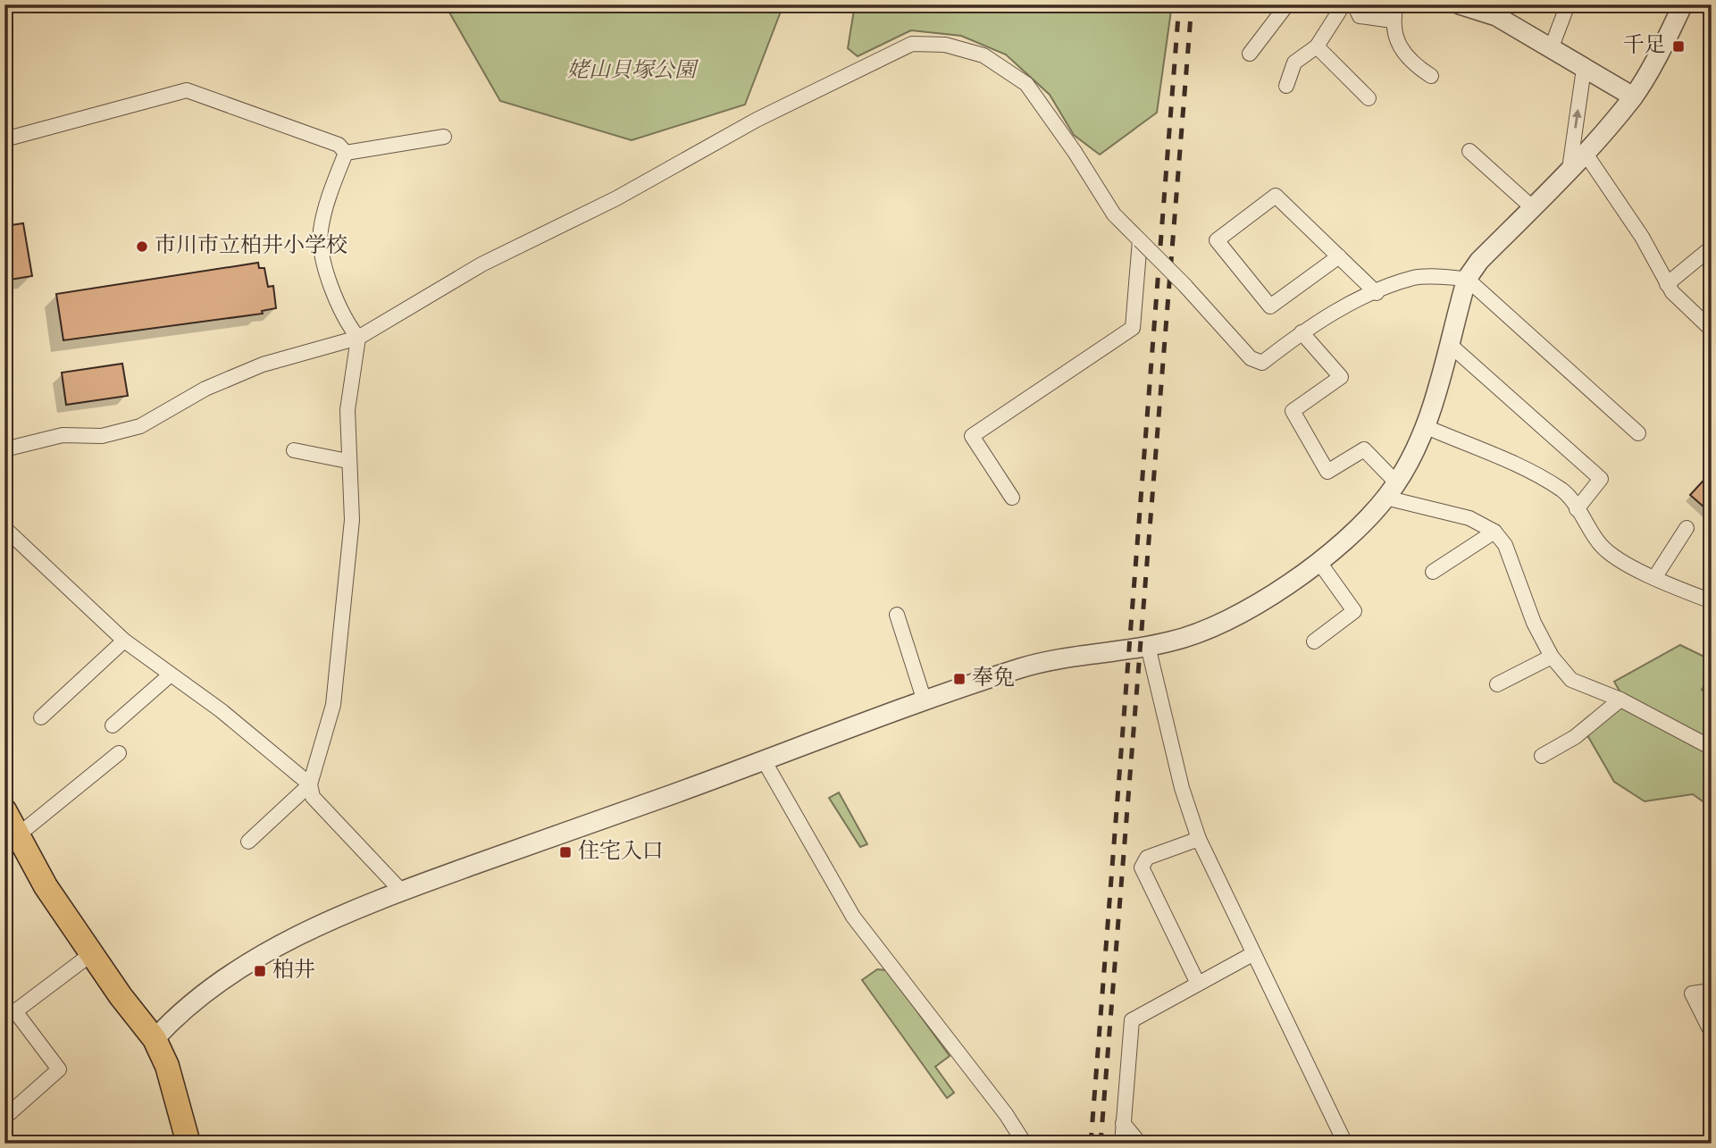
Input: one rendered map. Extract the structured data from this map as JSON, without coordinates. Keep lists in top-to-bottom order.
{
  "parks": ["姥山貝塚公園"],
  "places": {
    "transit": [
      "千足",
      "奉免",
      "住宅入口",
      "柏井"
    ],
    "other": ["市川市立柏井小学校"]
  }
}
